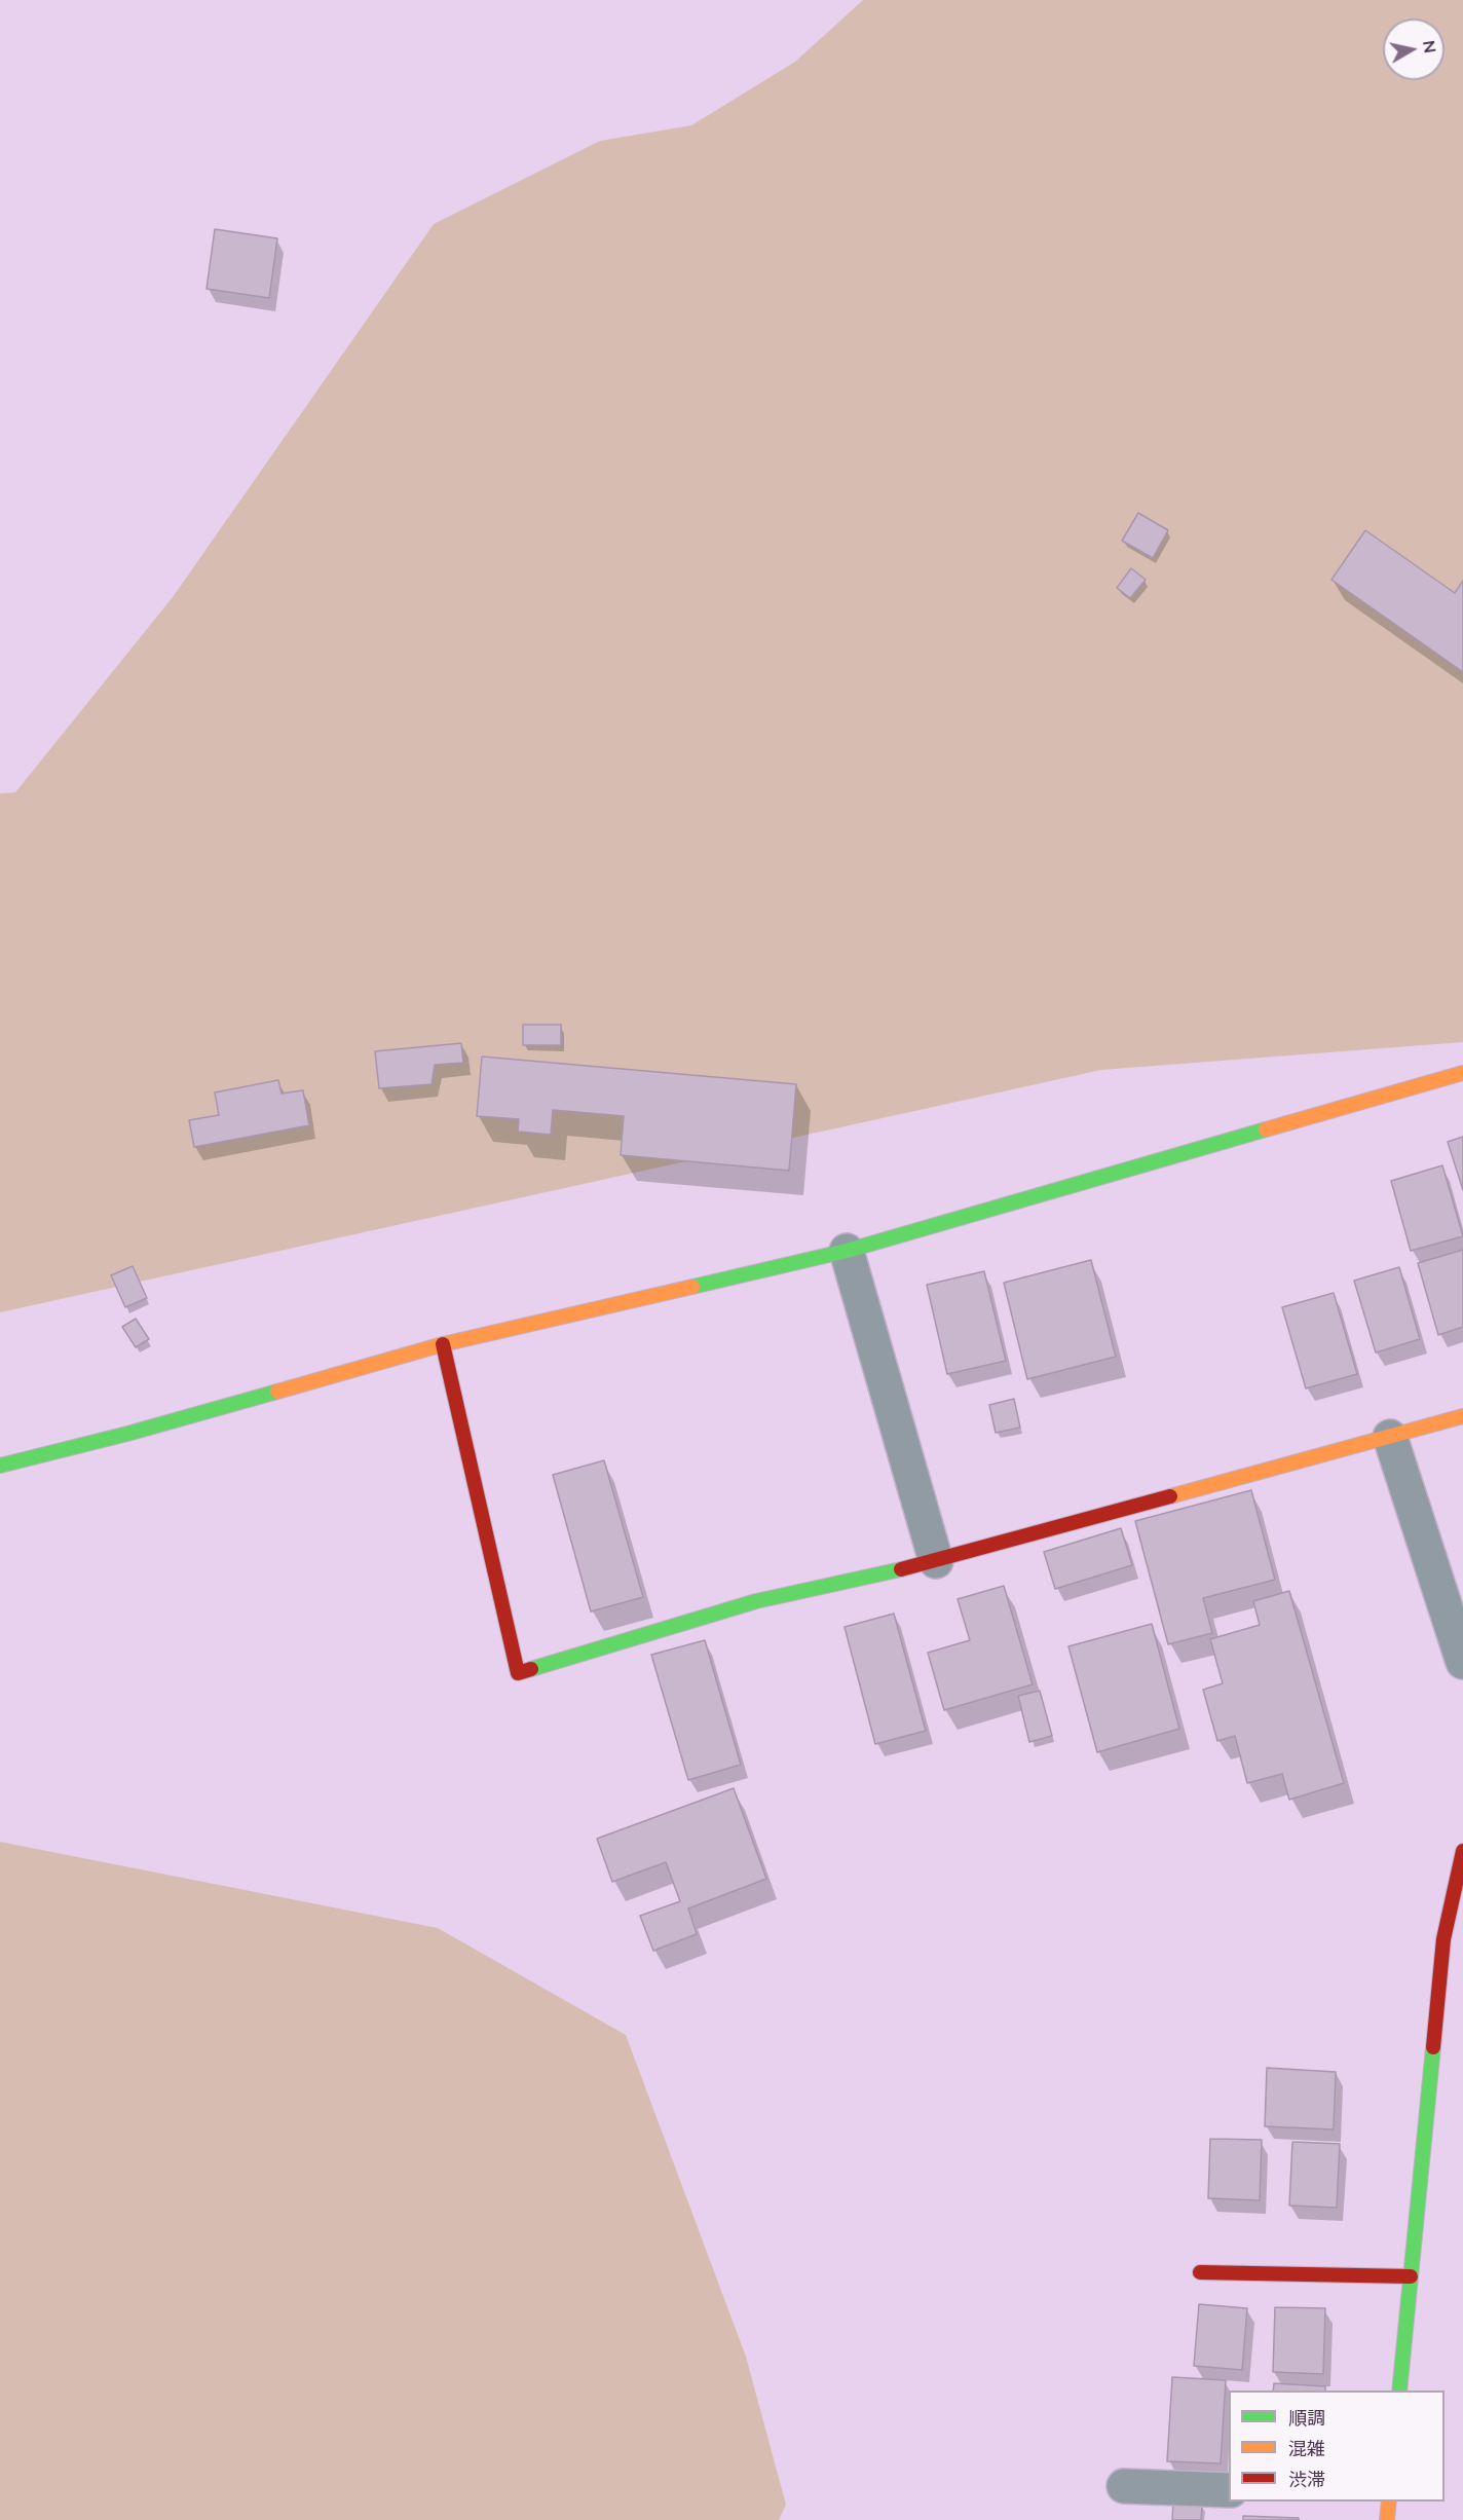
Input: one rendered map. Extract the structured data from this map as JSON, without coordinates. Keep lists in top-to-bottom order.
{
  "legend": ["順調", "混雑", "渋滞"],
  "north": "right"
}
